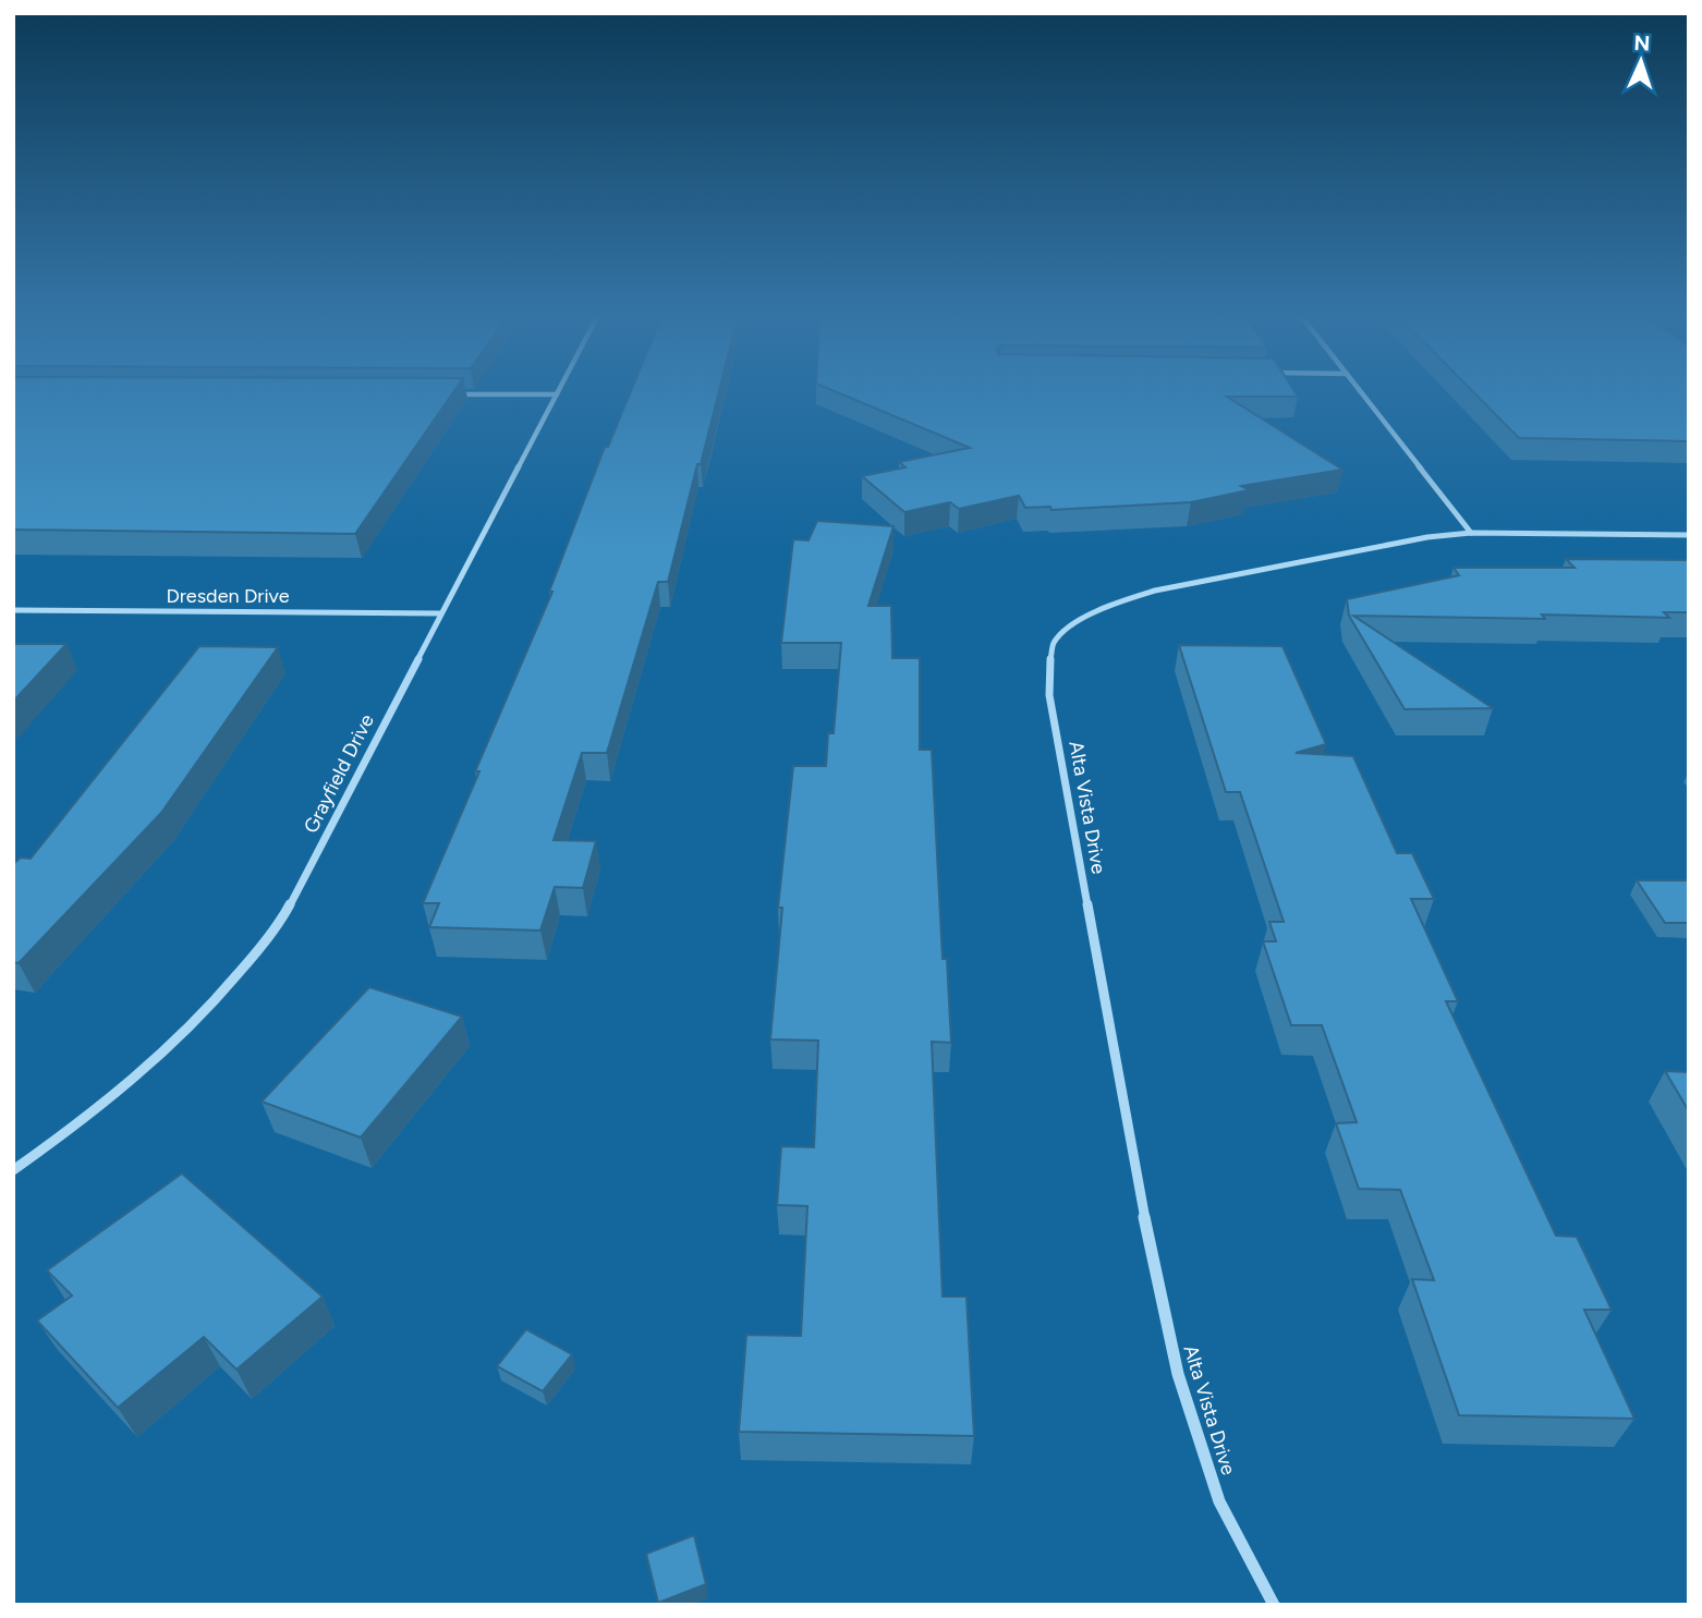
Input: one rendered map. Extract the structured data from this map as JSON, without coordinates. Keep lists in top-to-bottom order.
{
  "streets": {
    "street": ["Dresden Drive", "Grayfield Drive", "Alta Vista Drive"]
  },
  "crossings": [
    ["Dresden Drive", "Grayfield Drive"]
  ],
  "north": "top"
}
